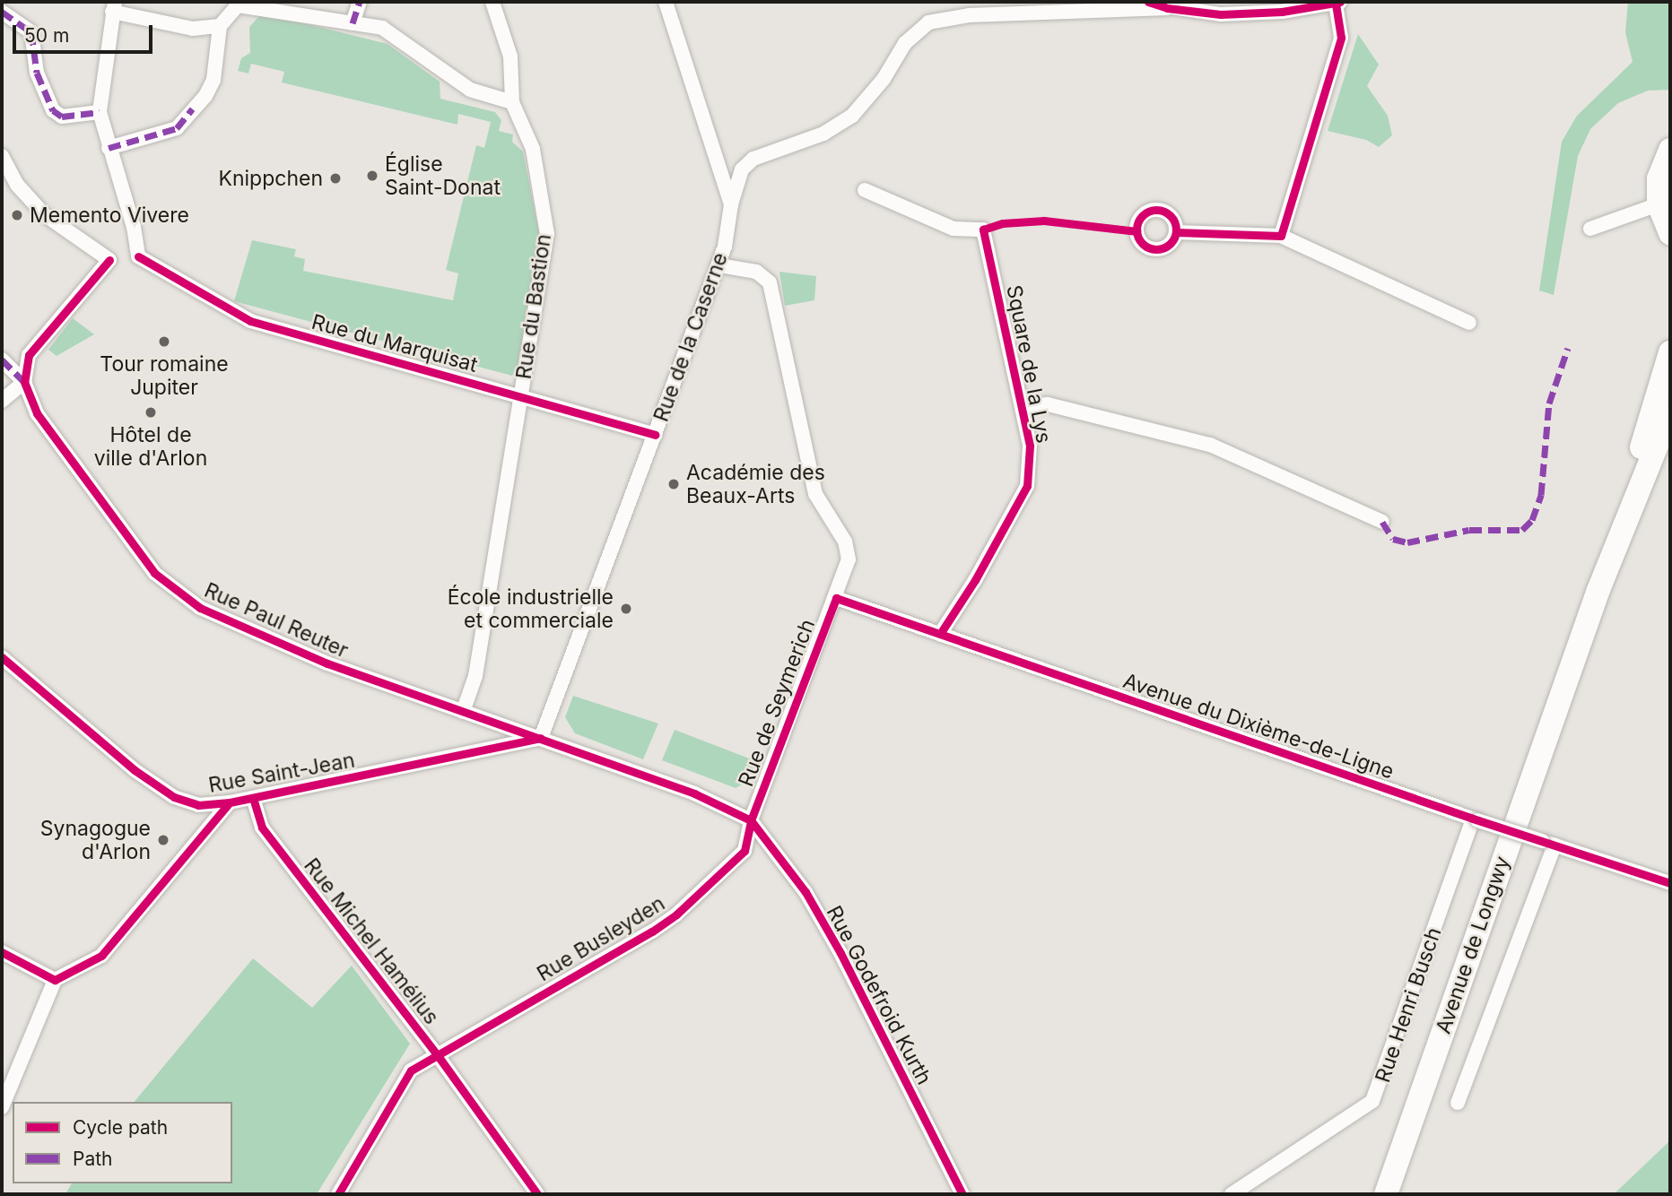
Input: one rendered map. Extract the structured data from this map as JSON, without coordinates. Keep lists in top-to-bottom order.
{
  "streets": {
    "main road": ["Avenue de Longwy"],
    "street": [
      "Rue du Bastion",
      "Rue de la Caserne",
      "Rue du Marquisat",
      "Square de la Lys",
      "Rue Paul Reuter",
      "Rue de Seymerich",
      "Avenue du Dixième-de-Ligne",
      "Rue Saint-Jean",
      "Rue Busleyden",
      "Rue Michel Hamélius",
      "Rue Godefroid Kurth",
      "Rue Henri Busch"
    ]
  },
  "crossings": [
    ["Rue du Bastion", "Rue du Marquisat"],
    ["Rue du Bastion", "Rue Paul Reuter"],
    ["Rue de la Caserne", "Rue du Marquisat"],
    ["Rue de la Caserne", "Rue Paul Reuter"],
    ["Rue de la Caserne", "Rue de Seymerich"],
    ["Rue de la Caserne", "Rue Saint-Jean"],
    ["Rue de la Caserne", "Rue Godefroid Kurth"],
    ["Square de la Lys", "Avenue du Dixième-de-Ligne"],
    ["Rue Paul Reuter", "Rue Saint-Jean"],
    ["Rue Paul Reuter", "Rue Godefroid Kurth"],
    ["Rue de Seymerich", "Avenue du Dixième-de-Ligne"],
    ["Rue de Seymerich", "Rue Busleyden"],
    ["Rue de Seymerich", "Rue Godefroid Kurth"],
    ["Avenue du Dixième-de-Ligne", "Rue Henri Busch"],
    ["Rue Saint-Jean", "Rue Michel Hamélius"],
    ["Rue Saint-Jean", "Rue Godefroid Kurth"],
    ["Rue Busleyden", "Rue Michel Hamélius"],
    ["Rue Busleyden", "Rue Godefroid Kurth"]
  ],
  "places": [
    "Église Saint-Donat",
    "Knippchen",
    "Memento Vivere",
    "Tour romaine Jupiter",
    "Hôtel de ville d'Arlon",
    "Académie des Beaux-Arts",
    "École industrielle et commerciale",
    "Synagogue d'Arlon"
  ],
  "legend": ["Cycle path", "Path"],
  "scale_bar": "50 m"
}
